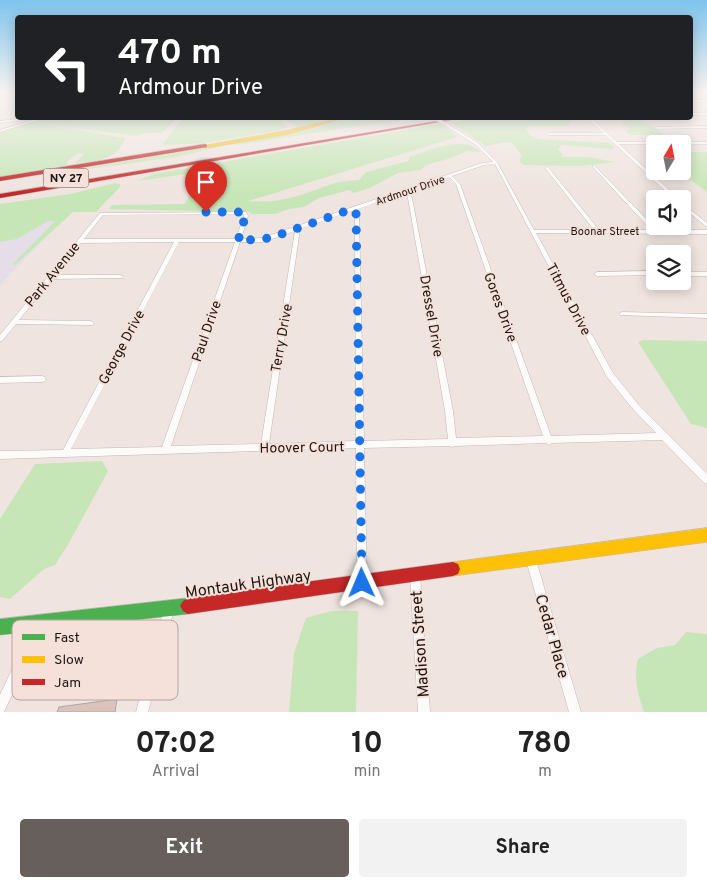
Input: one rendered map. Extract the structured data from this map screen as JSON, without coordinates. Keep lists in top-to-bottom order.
{
  "streets": {
    "main road": ["NY 27", "Montauk Highway"],
    "street": [
      "Ardmour Drive",
      "Boonar Street",
      "Park Avenue",
      "Titmus Drive",
      "Gores Drive",
      "Dressel Drive",
      "Paul Drive",
      "Terry Drive",
      "George Drive",
      "Hoover Court",
      "Cedar Place",
      "Madison Street"
    ]
  },
  "crossings": [
    ["Ardmour Drive", "Park Avenue"],
    ["Ardmour Drive", "Titmus Drive"],
    ["Ardmour Drive", "Gores Drive"],
    ["Ardmour Drive", "Dressel Drive"],
    ["Ardmour Drive", "Paul Drive"],
    ["Ardmour Drive", "Terry Drive"],
    ["Ardmour Drive", "George Drive"],
    ["Boonar Street", "Titmus Drive"],
    ["Park Avenue", "Paul Drive"],
    ["Titmus Drive", "Hoover Court"],
    ["Gores Drive", "Hoover Court"],
    ["Dressel Drive", "Hoover Court"],
    ["Paul Drive", "Hoover Court"],
    ["Terry Drive", "Hoover Court"],
    ["George Drive", "Hoover Court"],
    ["Montauk Highway", "Cedar Place"],
    ["Montauk Highway", "Madison Street"]
  ],
  "legend": ["Fast", "Slow", "Jam"],
  "north": "top",
  "page": {
    "turn": ["470 m", "Ardmour Drive"],
    "eta": [
      "07:02",
      "Arrival",
      "10",
      "min",
      "780",
      "m"
    ],
    "buttons": ["Exit", "Share"]
  }
}
